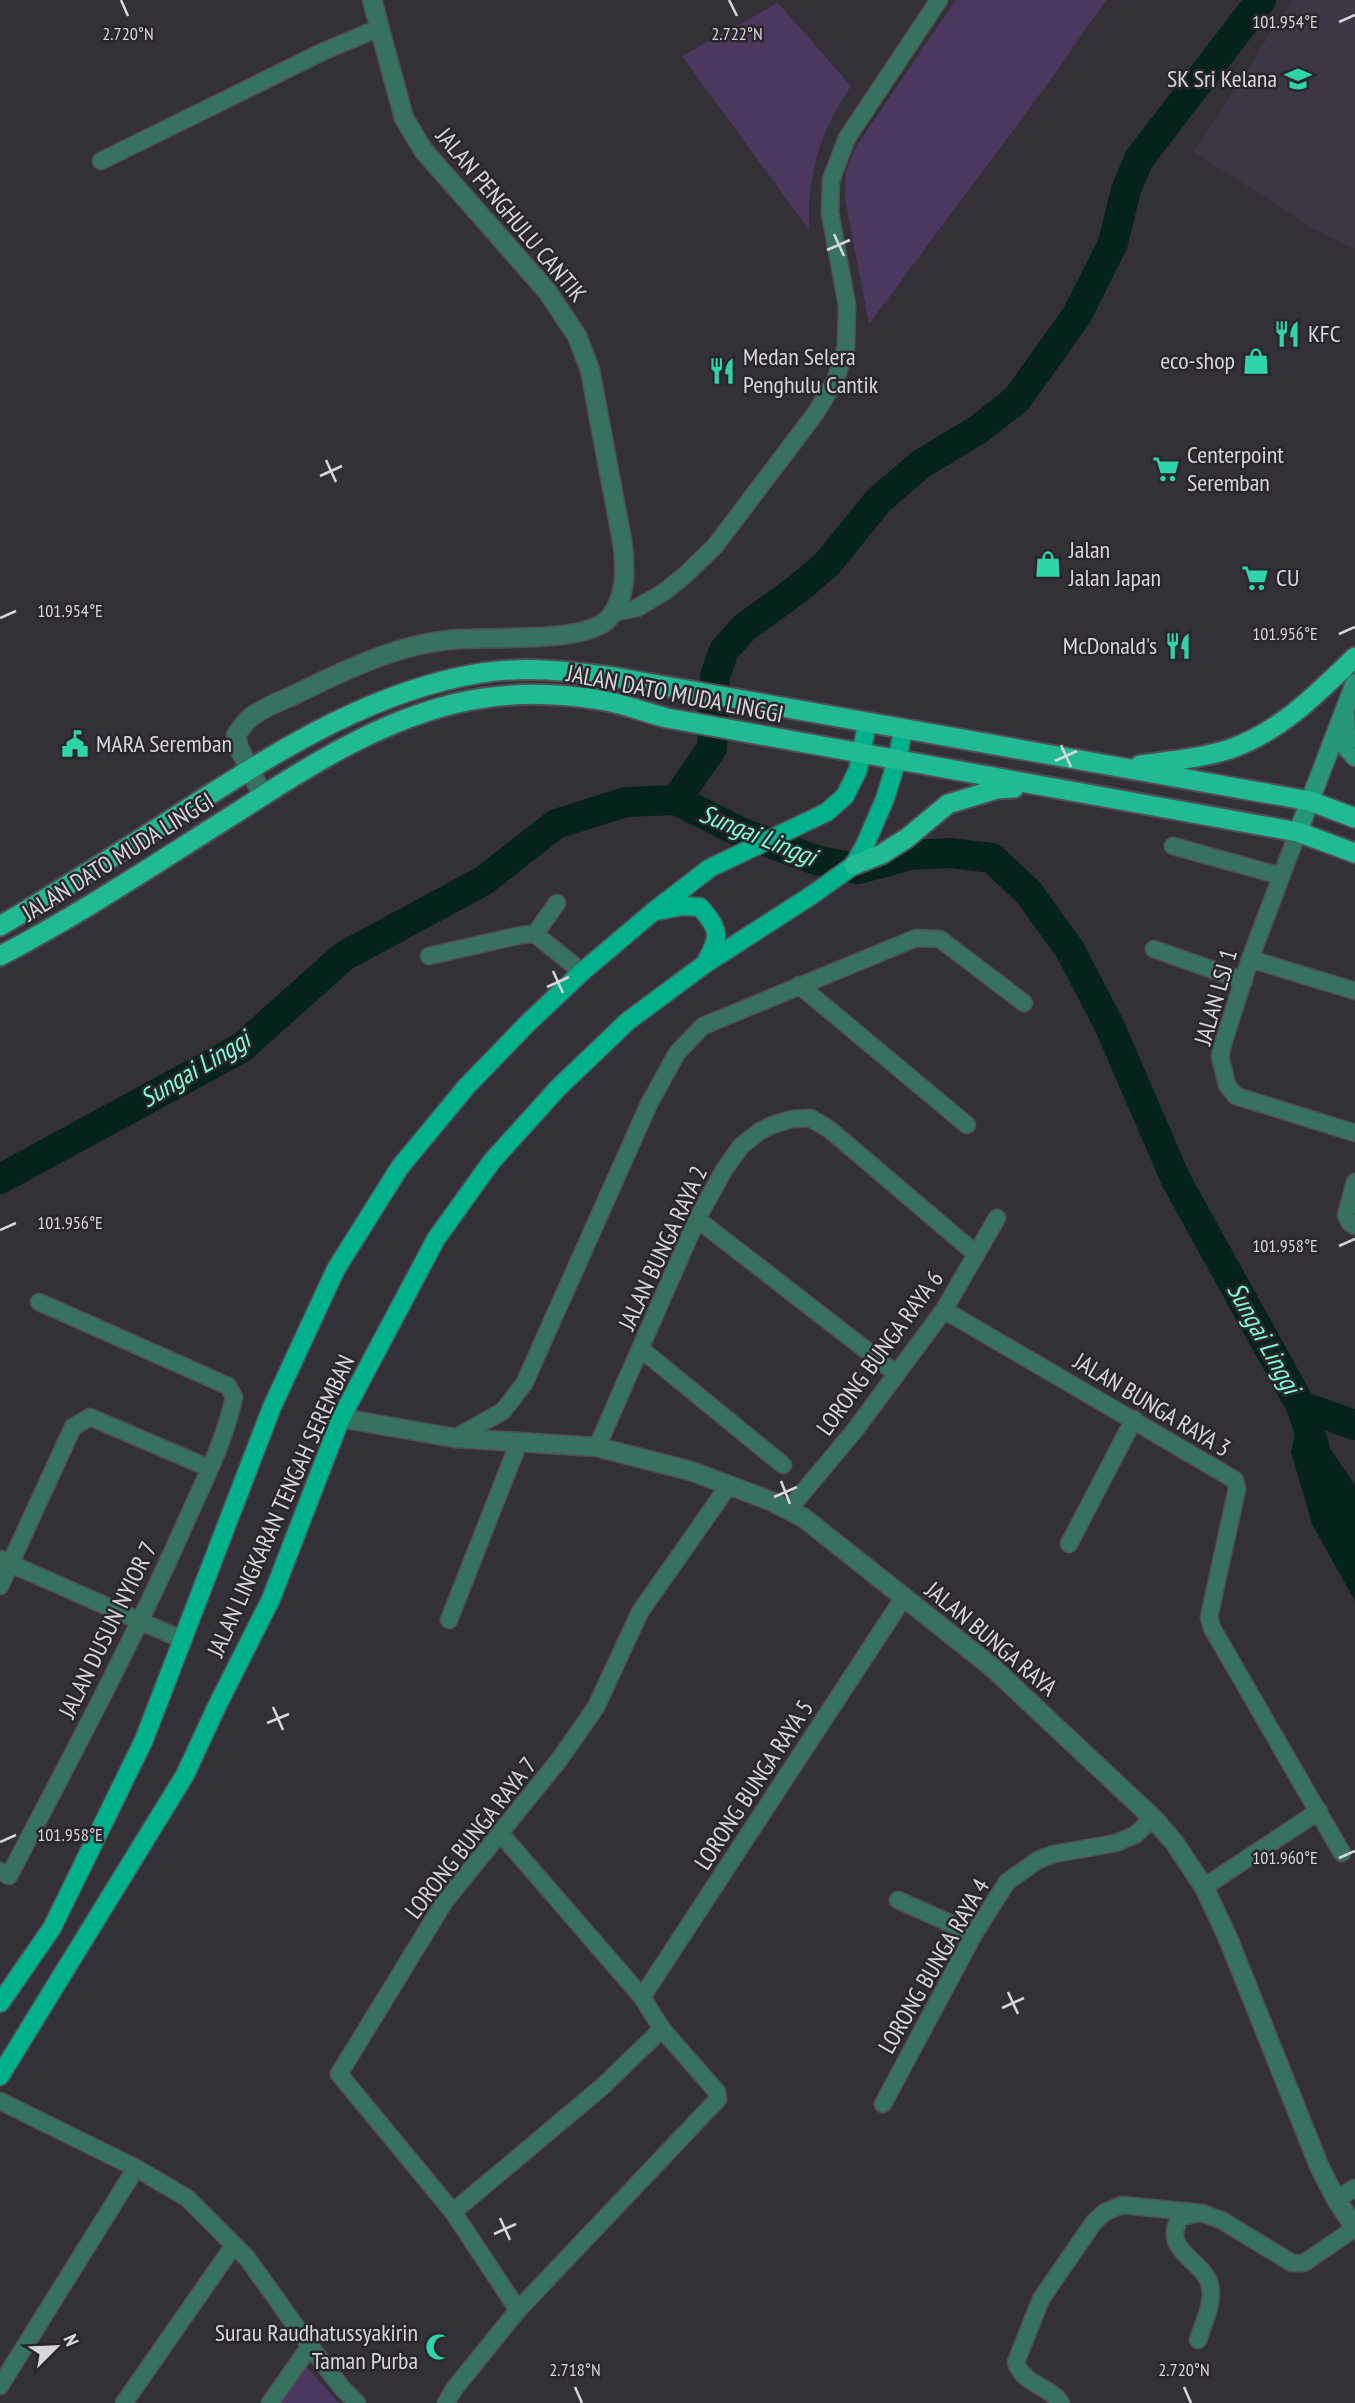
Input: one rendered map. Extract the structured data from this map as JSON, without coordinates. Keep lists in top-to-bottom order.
{
  "streets": {
    "highway": ["JALAN DATO MUDA LINGGI"],
    "main road": ["JALAN LINGKARAN TENGAH SEREMBAN"],
    "street": [
      "JALAN PENGHULU CANTIK",
      "JALAN LSJ 1",
      "JALAN BUNGA RAYA 2",
      "LORONG BUNGA RAYA 6",
      "JALAN BUNGA RAYA 3",
      "JALAN DUSUN NYIOR 7",
      "JALAN BUNGA RAYA",
      "LORONG BUNGA RAYA 5",
      "LORONG BUNGA RAYA 7",
      "LORONG BUNGA RAYA 4"
    ]
  },
  "crossings": [
    ["JALAN DATO MUDA LINGGI", "JALAN LSJ 1"],
    ["JALAN DATO MUDA LINGGI", "JALAN LINGKARAN TENGAH SEREMBAN"],
    ["JALAN BUNGA RAYA 2", "LORONG BUNGA RAYA 6"],
    ["JALAN BUNGA RAYA 2", "JALAN BUNGA RAYA"],
    ["LORONG BUNGA RAYA 6", "JALAN BUNGA RAYA 3"],
    ["LORONG BUNGA RAYA 6", "JALAN BUNGA RAYA"],
    ["JALAN LINGKARAN TENGAH SEREMBAN", "JALAN BUNGA RAYA"],
    ["JALAN BUNGA RAYA", "LORONG BUNGA RAYA 5"],
    ["JALAN BUNGA RAYA", "LORONG BUNGA RAYA 7"],
    ["JALAN BUNGA RAYA", "LORONG BUNGA RAYA 4"]
  ],
  "water": ["Sungai Linggi"],
  "places": {
    "school or university": ["SK Sri Kelana"],
    "restaurant": ["KFC", "Medan Selera Penghulu Cantik", "McDonald's"],
    "shop": ["eco-shop", "Jalan Jalan Japan"],
    "supermarket": ["Centerpoint Seremban", "CU"],
    "public building": ["MARA Seremban"],
    "mosque": ["Surau Raudhatussyakirin Taman Purba"]
  },
  "north": "top right",
  "coordinates": [
    "101.954°E",
    "2.720°N",
    "2.722°N",
    "101.956°E",
    "101.958°E",
    "101.960°E",
    "2.718°N"
  ]
}
